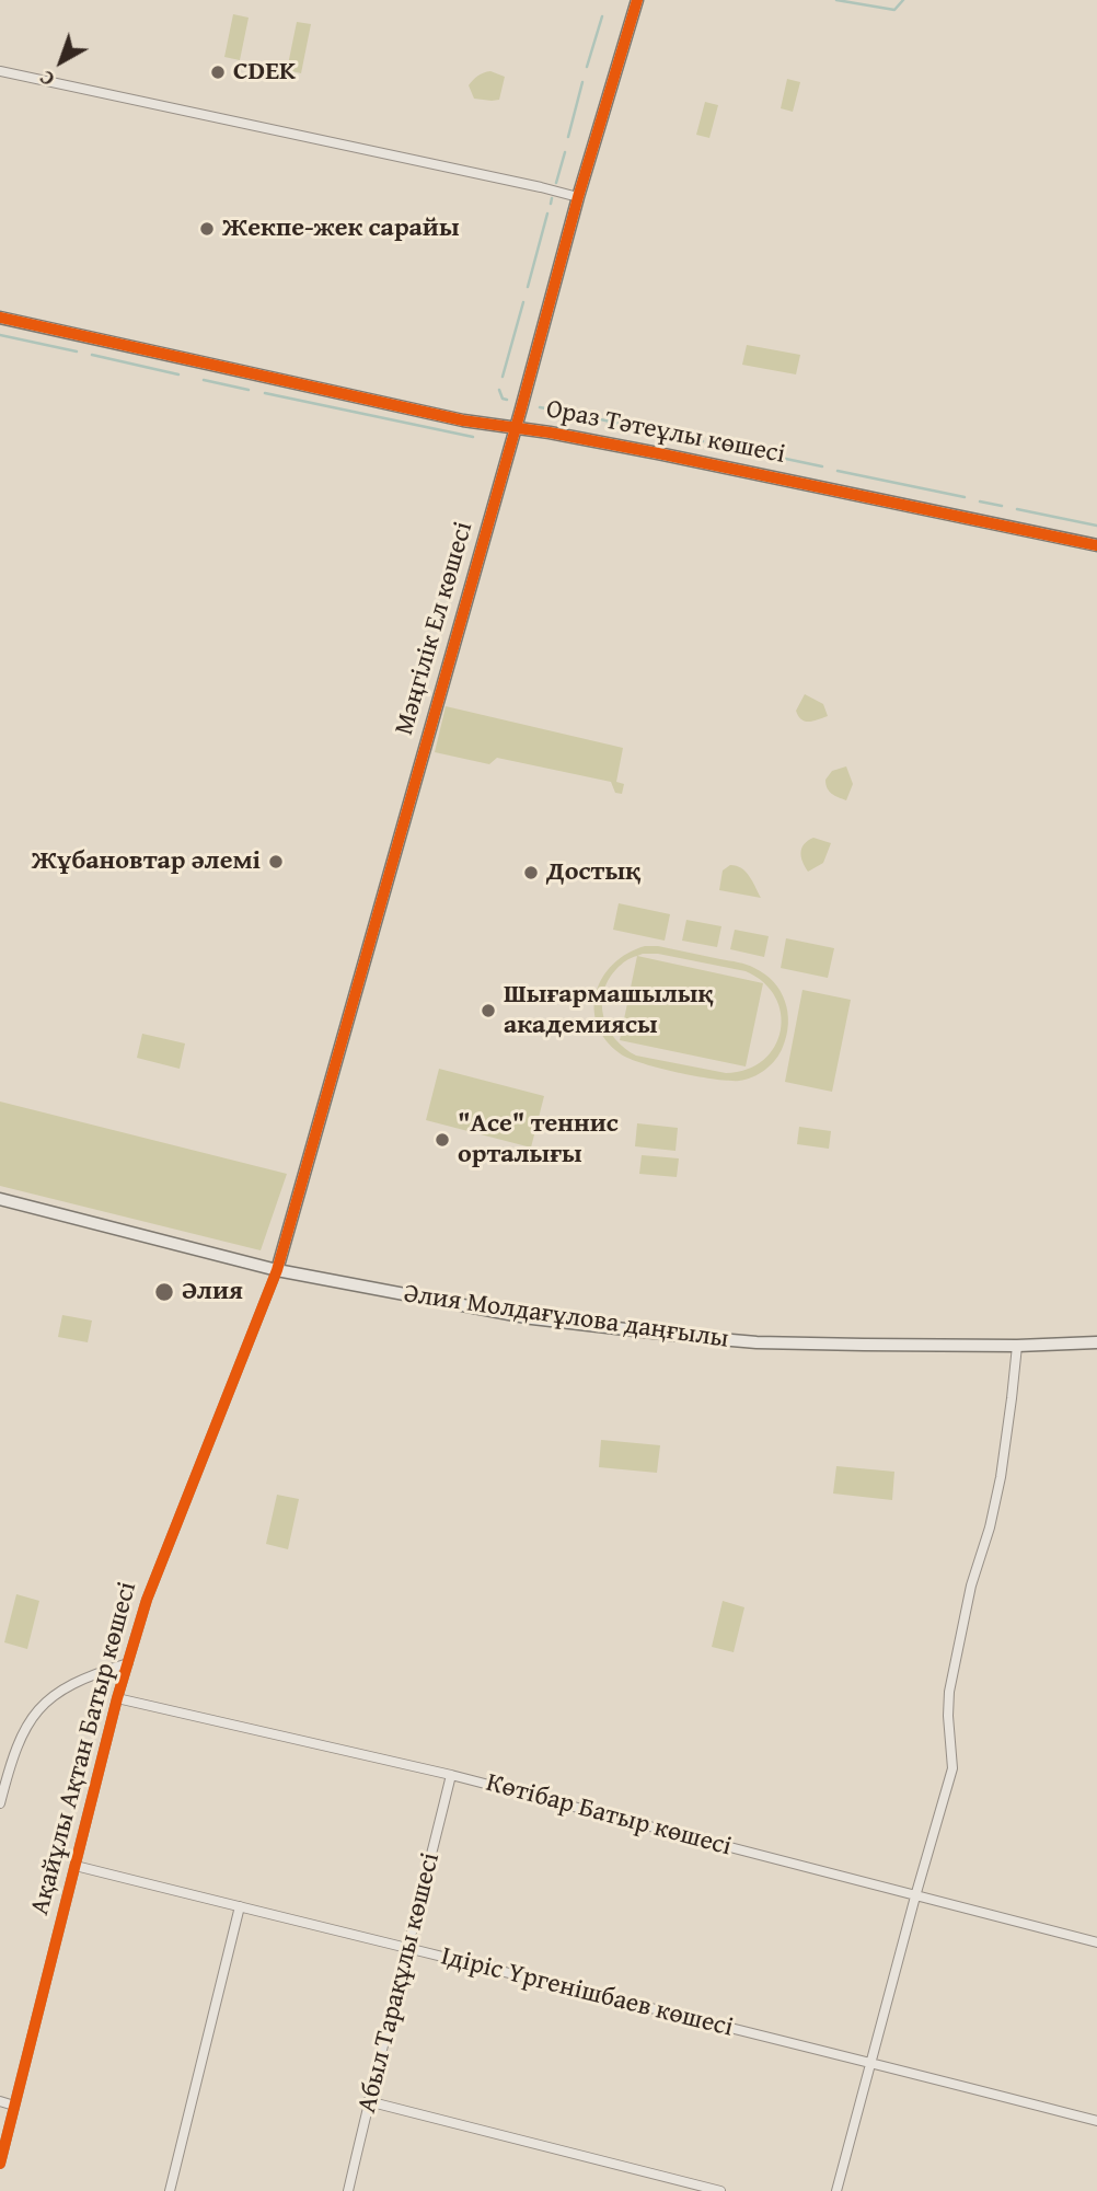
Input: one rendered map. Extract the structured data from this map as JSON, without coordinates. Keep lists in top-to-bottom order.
{
  "streets": {
    "street": [
      "Ораз Тәтеұлы көшесі",
      "Мәңгілік Ел көшесі",
      "Әлия Молдағұлова даңғылы",
      "Ақайұлы Ақтан Батыр көшесі",
      "Көтібар Батыр көшесі",
      "Абыл Тарақұлы көшесі",
      "Ідіріс Үргенішбаев көшесі"
    ]
  },
  "crossings": [
    ["Ораз Тәтеұлы көшесі", "Мәңгілік Ел көшесі"],
    ["Мәңгілік Ел көшесі", "Әлия Молдағұлова даңғылы"],
    ["Мәңгілік Ел көшесі", "Ақайұлы Ақтан Батыр көшесі"],
    ["Әлия Молдағұлова даңғылы", "Ақайұлы Ақтан Батыр көшесі"],
    ["Ақайұлы Ақтан Батыр көшесі", "Көтібар Батыр көшесі"],
    ["Ақайұлы Ақтан Батыр көшесі", "Ідіріс Үргенішбаев көшесі"],
    ["Көтібар Батыр көшесі", "Абыл Тарақұлы көшесі"],
    ["Абыл Тарақұлы көшесі", "Ідіріс Үргенішбаев көшесі"]
  ],
  "places": [
    "CDEK",
    "Жекпе-жек сарайы",
    "Жұбановтар әлемі",
    "Достық",
    "Шығармашылық академиясы",
    "\"Ace\" теннис орталығы",
    "Әлия"
  ],
  "north": "bottom left"
}
